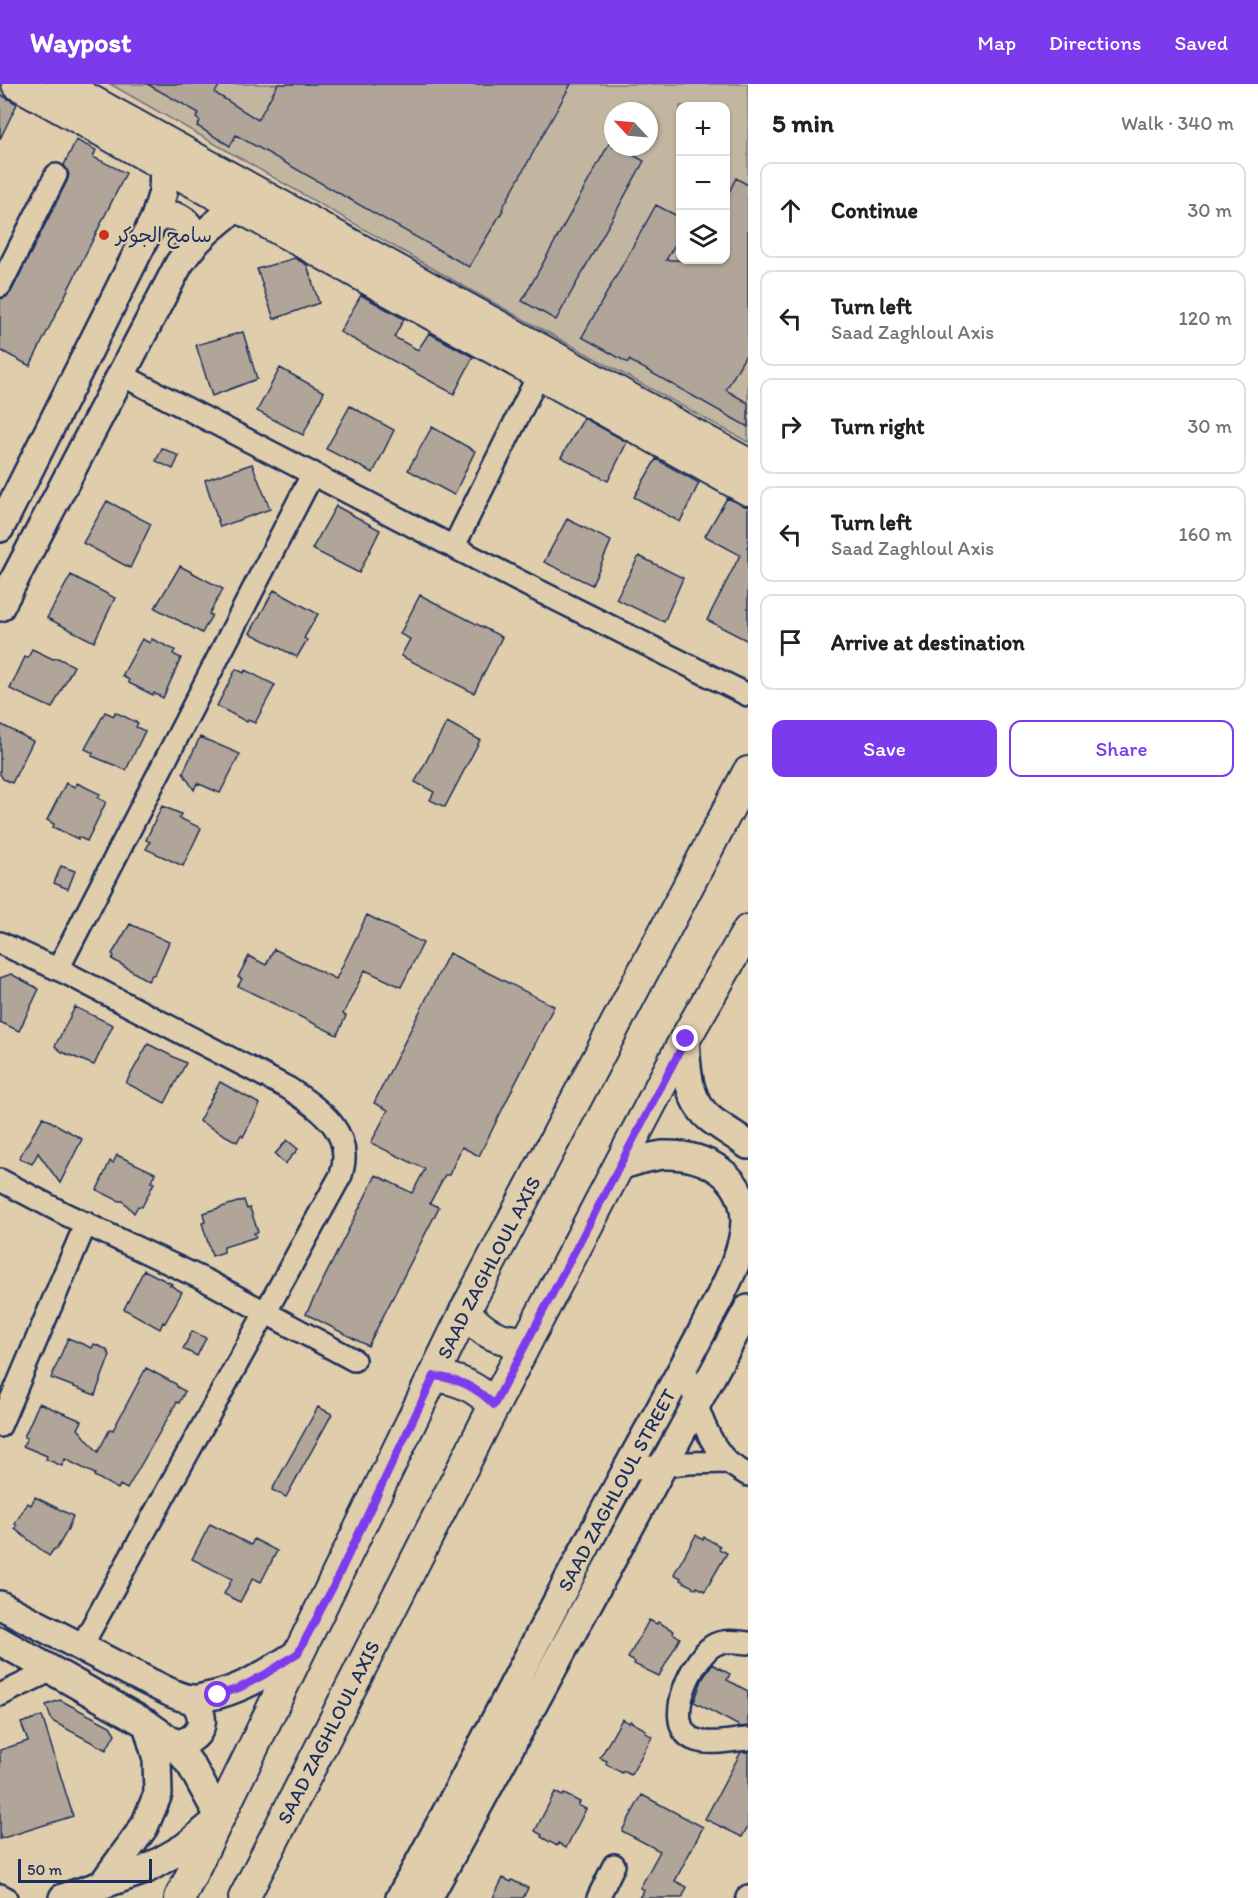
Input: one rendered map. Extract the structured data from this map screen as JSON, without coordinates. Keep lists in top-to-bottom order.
{
  "streets": {
    "main road": ["SAAD ZAGHLOUL AXIS"],
    "street": ["SAAD ZAGHLOUL STREET"]
  },
  "crossings": [
    ["SAAD ZAGHLOUL AXIS", "SAAD ZAGHLOUL STREET"]
  ],
  "places": ["سامح الجوكر"],
  "scale_bar": "50 m",
  "north": "top left",
  "page": {
    "header": "Waypost",
    "nav": ["Map", "Directions", "Saved"],
    "heading": ["5 min", "Walk · 340 m"],
    "map_buttons": ["+", "−"],
    "list": [
      ["Continue", "30 m"],
      ["Turn left", "Saad Zaghloul Axis", "120 m"],
      ["Turn right", "30 m"],
      ["Turn left", "Saad Zaghloul Axis", "160 m"],
      "Arrive at destination"
    ],
    "buttons": ["Save", "Share"],
    "scale": "50 m"
  }
}
